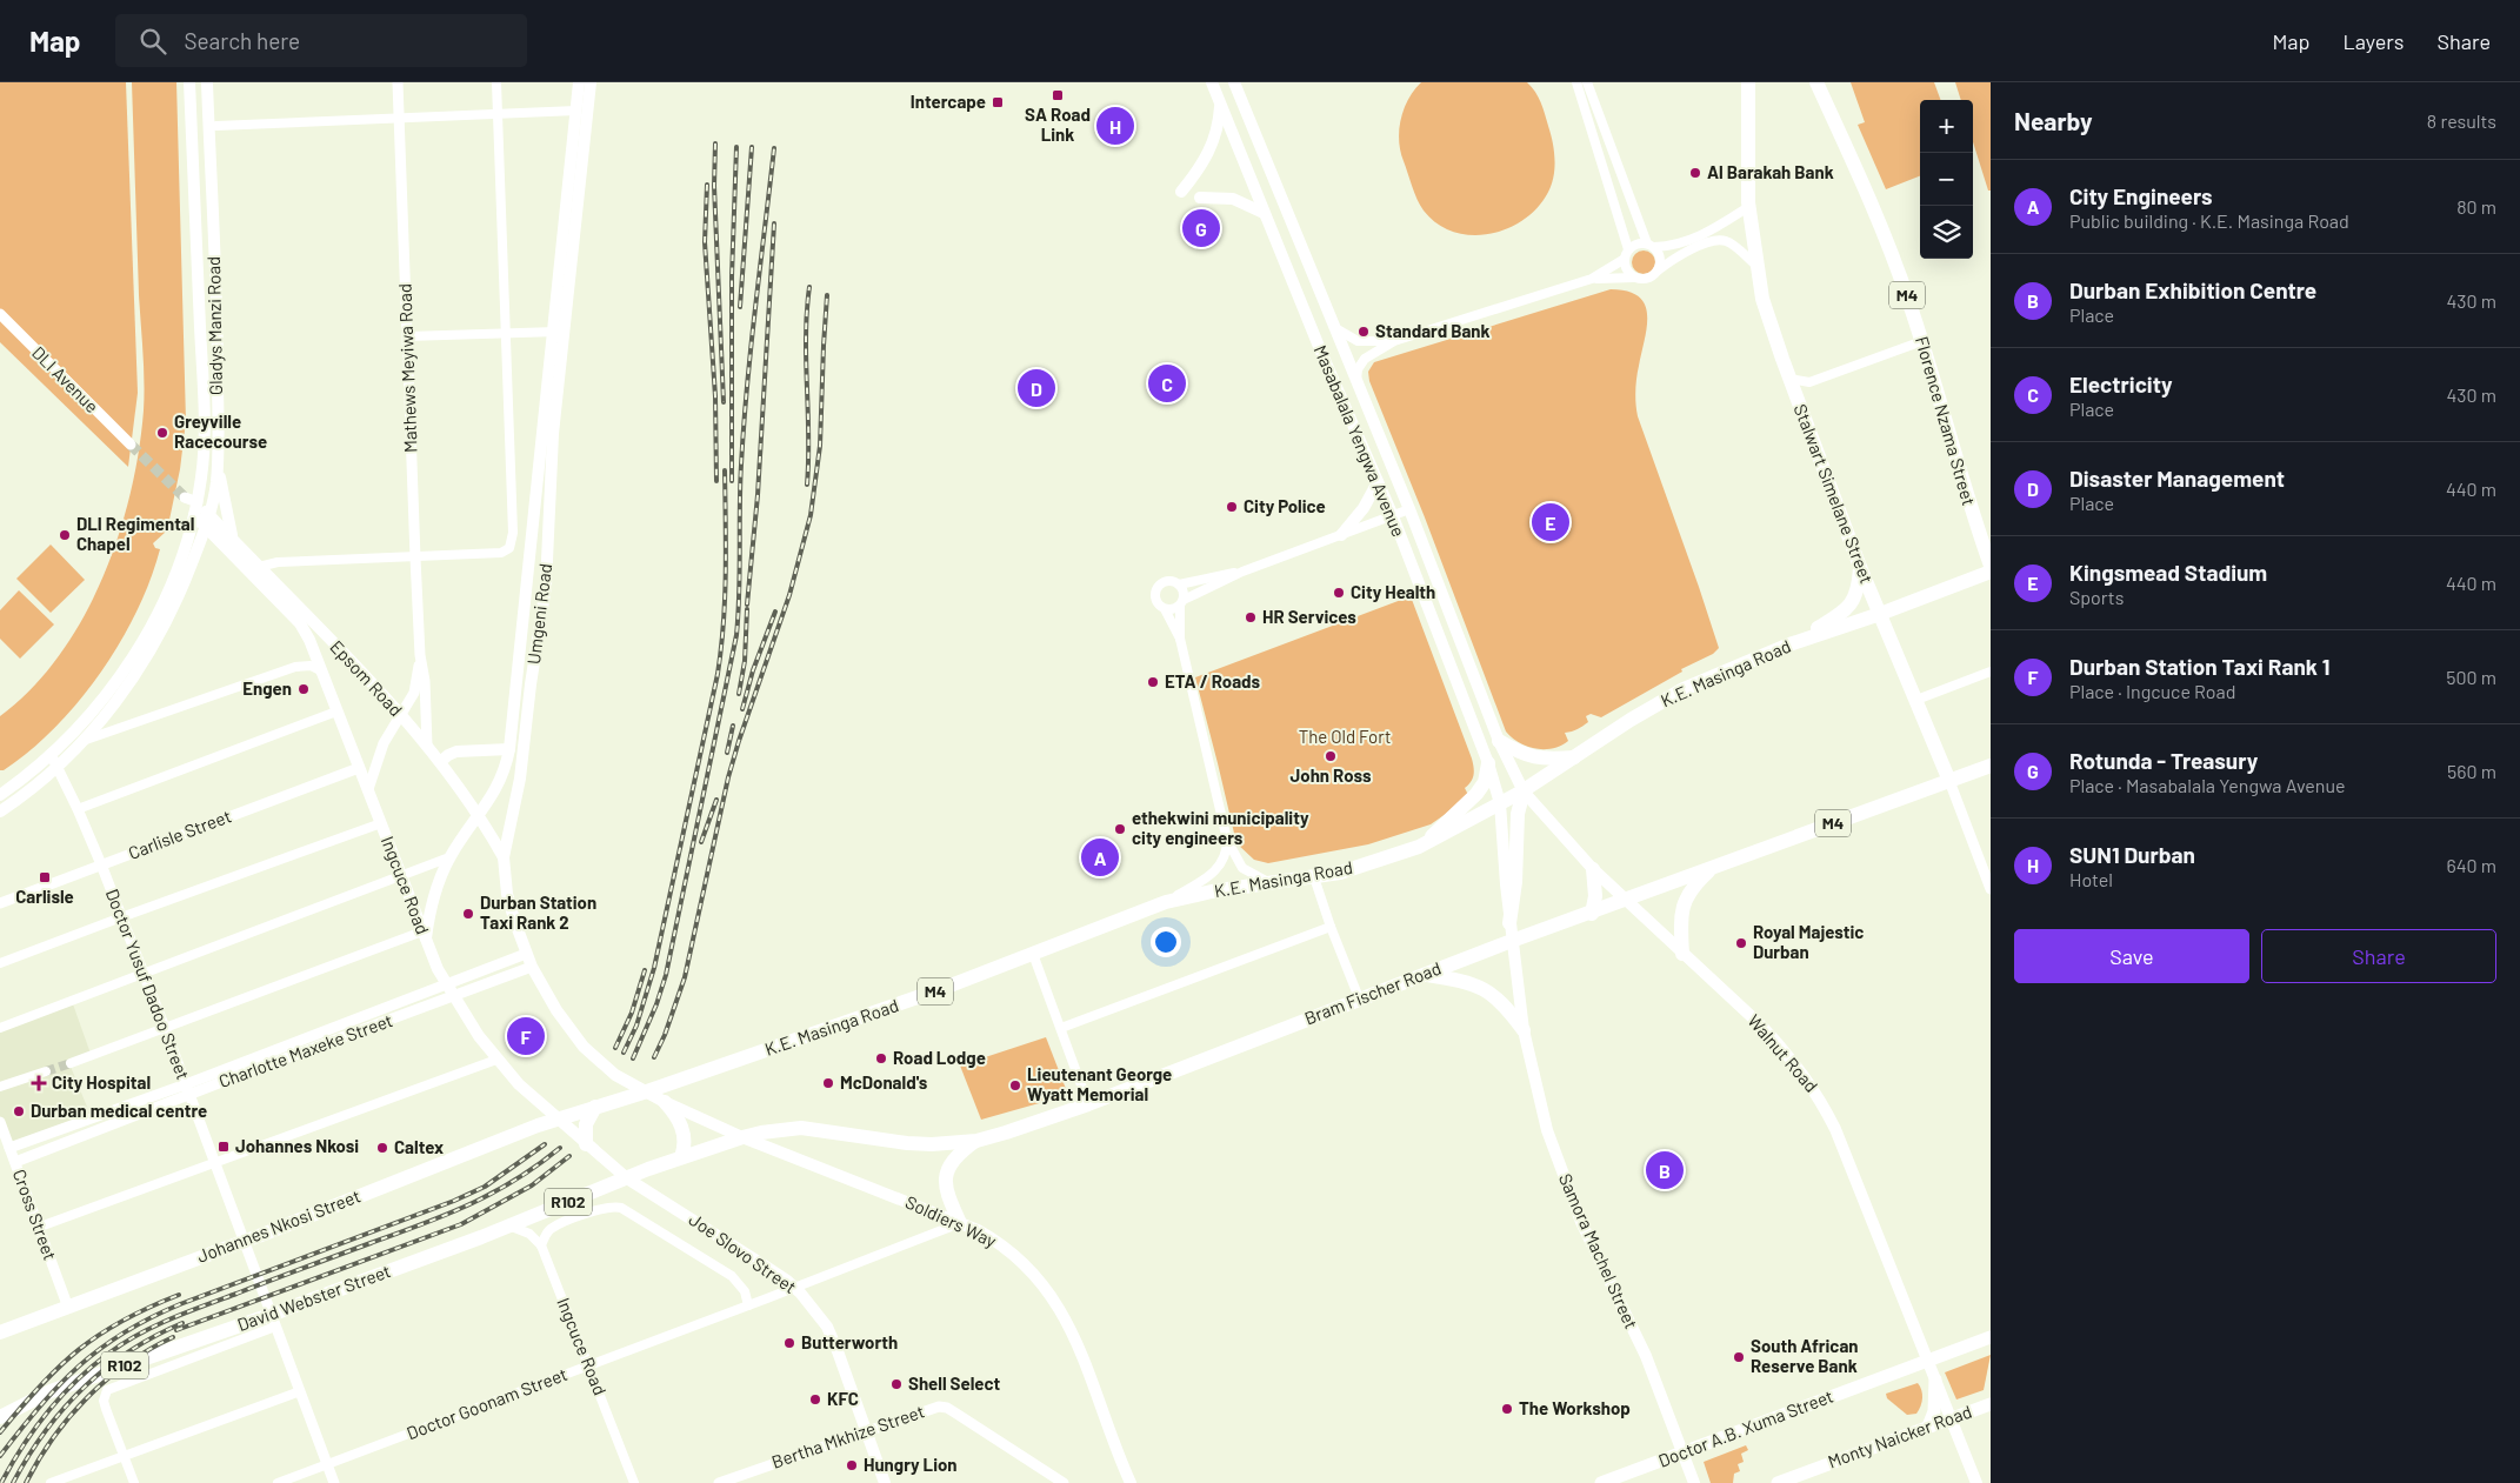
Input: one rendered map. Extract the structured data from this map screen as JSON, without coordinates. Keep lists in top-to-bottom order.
{
  "streets": {
    "highway": [
      "M4",
      "Florence Nzama Street",
      "Stalwart Simelane Street",
      "K.E. Masinga Road",
      "Bram Fischer Road",
      "R102",
      "Johannes Nkosi Street",
      "David Webster Street"
    ],
    "main road": [
      "Gladys Manzi Road",
      "Masabalala Yengwa Avenue",
      "Umgeni Road",
      "Epsom Road",
      "Ingcuce Road",
      "Walnut Road",
      "Soldiers Way",
      "Samora Machel Street",
      "Joe Slovo Street",
      "Doctor A.B. Xuma Street",
      "Monty Naicker Road"
    ],
    "street": [
      "Mathews Meyiwa Road",
      "DLI Avenue",
      "Carlisle Street",
      "Doctor Yusuf Dadoo Street",
      "Charlotte Maxeke Street",
      "Cross Street",
      "Doctor Goonam Street",
      "Bertha Mkhize Street"
    ]
  },
  "crossings": [
    ["Gladys Manzi Road", "Epsom Road"],
    ["Gladys Manzi Road", "Ingcuce Road"],
    ["Gladys Manzi Road", "Doctor Yusuf Dadoo Street"],
    ["Mathews Meyiwa Road", "Epsom Road"],
    ["Mathews Meyiwa Road", "Ingcuce Road"],
    ["Masabalala Yengwa Avenue", "K.E. Masinga Road"],
    ["Masabalala Yengwa Avenue", "Walnut Road"],
    ["Masabalala Yengwa Avenue", "Samora Machel Street"],
    ["Stalwart Simelane Street", "K.E. Masinga Road"],
    ["Stalwart Simelane Street", "Bram Fischer Road"],
    ["Umgeni Road", "K.E. Masinga Road"],
    ["Umgeni Road", "Epsom Road"],
    ["Umgeni Road", "Ingcuce Road"],
    ["Umgeni Road", "Charlotte Maxeke Street"],
    ["Umgeni Road", "R102"],
    ["Umgeni Road", "Soldiers Way"],
    ["Umgeni Road", "Johannes Nkosi Street"],
    ["Umgeni Road", "Joe Slovo Street"],
    ["Umgeni Road", "David Webster Street"],
    ["K.E. Masinga Road", "Ingcuce Road"],
    ["K.E. Masinga Road", "Walnut Road"],
    ["K.E. Masinga Road", "R102"],
    ["K.E. Masinga Road", "Soldiers Way"],
    ["K.E. Masinga Road", "Johannes Nkosi Street"],
    ["K.E. Masinga Road", "Samora Machel Street"],
    ["K.E. Masinga Road", "Joe Slovo Street"],
    ["K.E. Masinga Road", "David Webster Street"],
    ["Carlisle Street", "Ingcuce Road"],
    ["Carlisle Street", "Doctor Yusuf Dadoo Street"],
    ["Ingcuce Road", "Charlotte Maxeke Street"],
    ["Ingcuce Road", "R102"],
    ["Ingcuce Road", "Soldiers Way"],
    ["Ingcuce Road", "Johannes Nkosi Street"],
    ["Ingcuce Road", "Joe Slovo Street"],
    ["Ingcuce Road", "David Webster Street"],
    ["Ingcuce Road", "Doctor Goonam Street"],
    ["Doctor Yusuf Dadoo Street", "Charlotte Maxeke Street"],
    ["Doctor Yusuf Dadoo Street", "Johannes Nkosi Street"],
    ["Doctor Yusuf Dadoo Street", "David Webster Street"],
    ["Doctor Yusuf Dadoo Street", "Doctor Goonam Street"],
    ["Bram Fischer Road", "Walnut Road"],
    ["Bram Fischer Road", "R102"],
    ["Bram Fischer Road", "Soldiers Way"],
    ["Bram Fischer Road", "Samora Machel Street"],
    ["Charlotte Maxeke Street", "Cross Street"],
    ["Walnut Road", "Doctor A.B. Xuma Street"],
    ["Walnut Road", "Monty Naicker Road"],
    ["R102", "Soldiers Way"],
    ["R102", "Johannes Nkosi Street"],
    ["R102", "Joe Slovo Street"],
    ["R102", "David Webster Street"],
    ["Cross Street", "Johannes Nkosi Street"],
    ["Soldiers Way", "Johannes Nkosi Street"],
    ["Soldiers Way", "Joe Slovo Street"],
    ["Soldiers Way", "David Webster Street"],
    ["Soldiers Way", "Doctor Goonam Street"],
    ["Johannes Nkosi Street", "Joe Slovo Street"],
    ["Johannes Nkosi Street", "David Webster Street"],
    ["Samora Machel Street", "Doctor A.B. Xuma Street"],
    ["Joe Slovo Street", "David Webster Street"],
    ["Joe Slovo Street", "Doctor Goonam Street"],
    ["Joe Slovo Street", "Bertha Mkhize Street"]
  ],
  "parks": ["The Old Fort"],
  "places": {
    "transit": [
      "SA Road Link",
      "Intercape",
      "Carlisle",
      "Johannes Nkosi"
    ],
    "other": [
      "Al Barakah Bank",
      "Standard Bank",
      "Greyville Racecourse",
      "City Police",
      "DLI Regimental Chapel",
      "City Health",
      "HR Services",
      "ETA / Roads",
      "Engen",
      "John Ross",
      "ethekwini municipality city engineers",
      "Durban Station Taxi Rank 2",
      "Royal Majestic Durban",
      "Road Lodge",
      "McDonald's",
      "Lieutenant George Wyatt Memorial",
      "Durban medical centre",
      "Caltex",
      "Butterworth",
      "South African Reserve Bank",
      "Shell Select",
      "KFC",
      "The Workshop",
      "Hungry Lion"
    ],
    "health": ["City Hospital"]
  },
  "page": {
    "header": "Map",
    "search": "Search here",
    "nav": ["Map", "Layers", "Share"],
    "heading": ["Nearby", "8 results"],
    "map_buttons": ["+", "−"],
    "pins": [
      "H",
      "G",
      "C",
      "D",
      "E",
      "A",
      "F",
      "B"
    ],
    "list": [
      {
        "mark": "A",
        "name": "City Engineers",
        "note": "Public building · K.E. Masinga Road",
        "value": "80 m"
      },
      {
        "mark": "B",
        "name": "Durban Exhibition Centre",
        "note": "Place",
        "value": "430 m"
      },
      {
        "mark": "C",
        "name": "Electricity",
        "note": "Place",
        "value": "430 m"
      },
      {
        "mark": "D",
        "name": "Disaster Management",
        "note": "Place",
        "value": "440 m"
      },
      {
        "mark": "E",
        "name": "Kingsmead Stadium",
        "note": "Sports",
        "value": "440 m"
      },
      {
        "mark": "F",
        "name": "Durban Station Taxi Rank 1",
        "note": "Place · Ingcuce Road",
        "value": "500 m"
      },
      {
        "mark": "G",
        "name": "Rotunda - Treasury",
        "note": "Place · Masabalala Yengwa Avenue",
        "value": "560 m"
      },
      {
        "mark": "H",
        "name": "SUN1 Durban",
        "note": "Hotel",
        "value": "640 m"
      }
    ],
    "buttons": ["Save", "Share"]
  }
}
